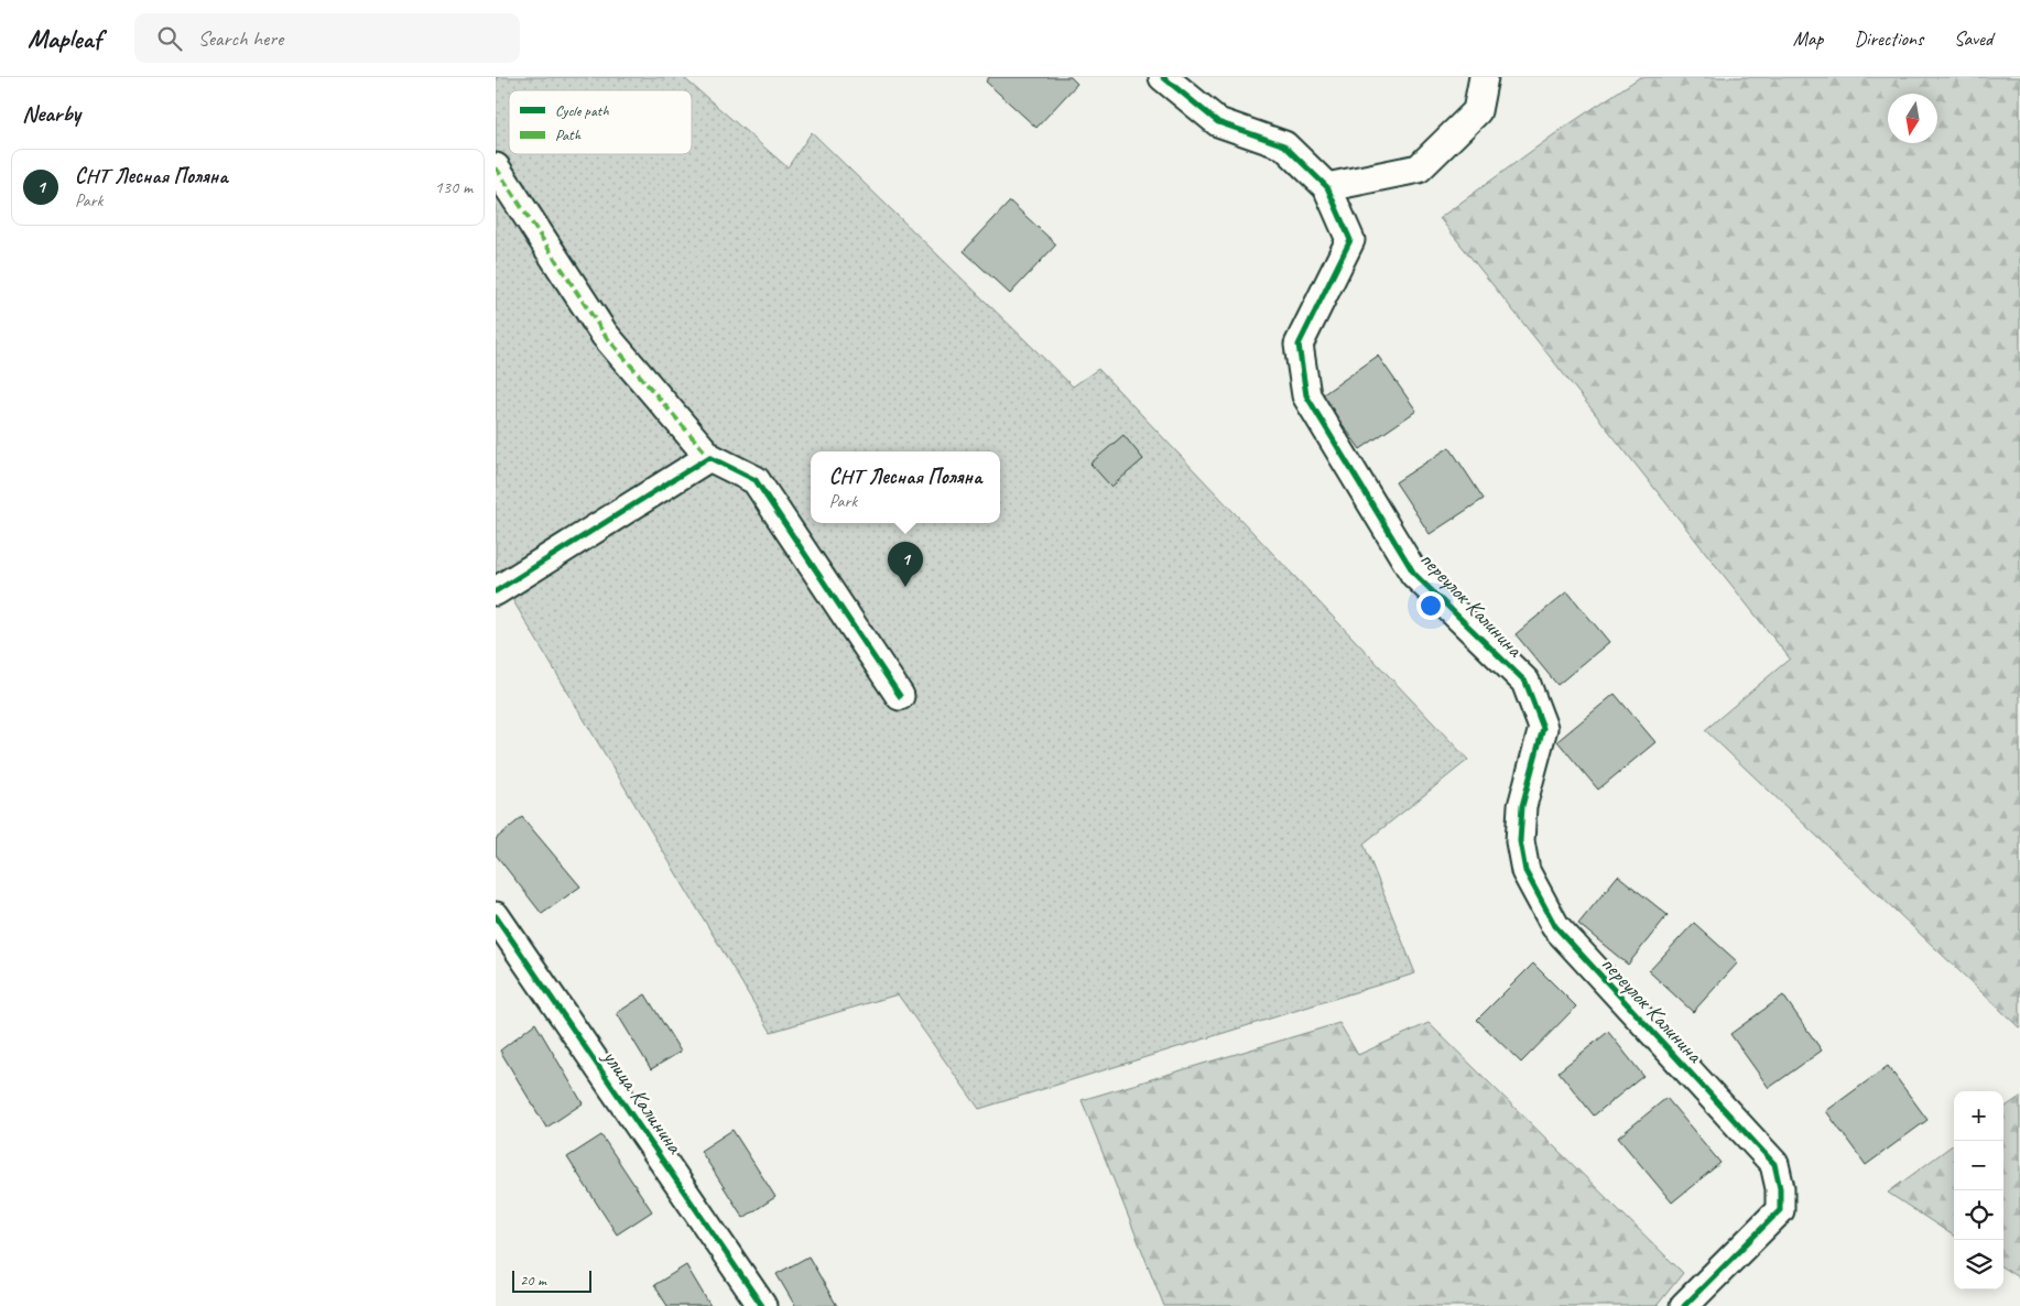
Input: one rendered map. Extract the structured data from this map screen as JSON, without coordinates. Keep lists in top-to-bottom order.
{
  "streets": {
    "street": ["переулок Калинина", "улица Калинина"]
  },
  "legend": ["Cycle path", "Path"],
  "scale_bar": "20 m",
  "north": "bottom",
  "page": {
    "header": "Mapleaf",
    "search": "Search here",
    "nav": ["Map", "Directions", "Saved"],
    "heading": "Nearby",
    "list": [
      {
        "mark": "1",
        "name": "СНТ Лесная Поляна",
        "note": "Park",
        "value": "130 m"
      }
    ],
    "popup": ["СНТ Лесная Поляна", "Park"],
    "pins": "1",
    "map_buttons": ["+", "−"],
    "scale": "20 m"
  }
}
